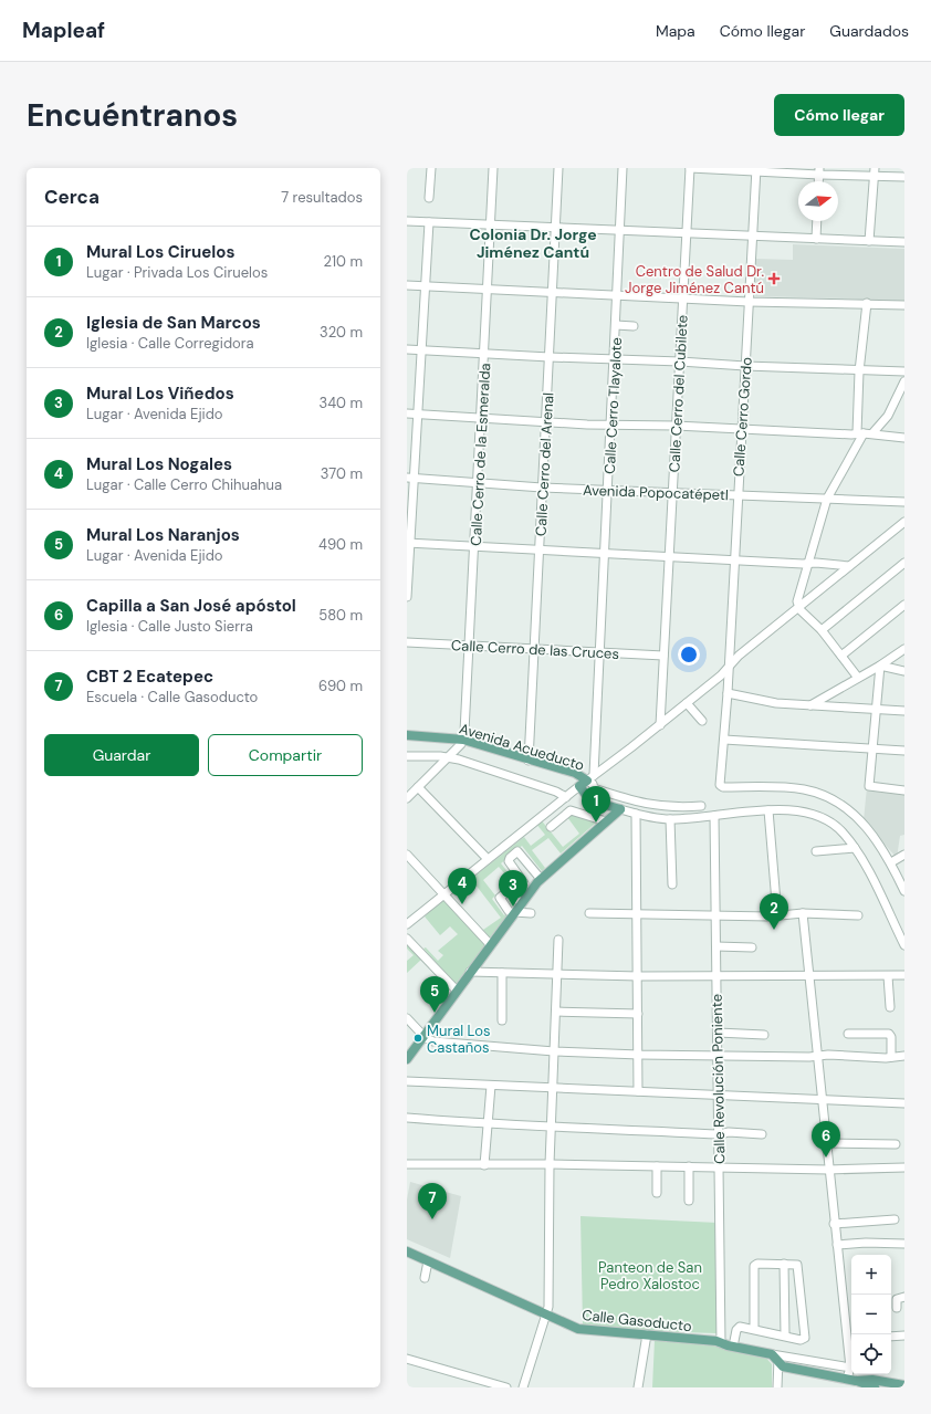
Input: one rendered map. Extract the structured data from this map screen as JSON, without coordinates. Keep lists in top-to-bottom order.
{
  "streets": {
    "main road": ["Avenida Acueducto", "Calle Gasoducto"],
    "street": [
      "Calle Cerro del Cubilete",
      "Calle Cerro Tlayalote",
      "Calle Cerro Gordo",
      "Calle Cerro de la Esmeralda",
      "Calle Cerro del Arenal",
      "Avenida Popocatépetl",
      "Calle Cerro de las Cruces",
      "Calle Revolución Poniente"
    ]
  },
  "crossings": [
    ["Calle Cerro del Cubilete", "Avenida Popocatépetl"],
    ["Calle Cerro del Cubilete", "Calle Cerro de las Cruces"],
    ["Calle Cerro Tlayalote", "Avenida Popocatépetl"],
    ["Calle Cerro Tlayalote", "Calle Cerro de las Cruces"],
    ["Calle Cerro Tlayalote", "Avenida Acueducto"],
    ["Calle Cerro Gordo", "Avenida Popocatépetl"],
    ["Calle Cerro de la Esmeralda", "Avenida Popocatépetl"],
    ["Calle Cerro de la Esmeralda", "Calle Cerro de las Cruces"],
    ["Calle Cerro de la Esmeralda", "Avenida Acueducto"],
    ["Calle Cerro del Arenal", "Avenida Popocatépetl"],
    ["Calle Cerro del Arenal", "Calle Cerro de las Cruces"],
    ["Calle Cerro del Arenal", "Avenida Acueducto"],
    ["Avenida Acueducto", "Calle Revolución Poniente"],
    ["Calle Revolución Poniente", "Calle Gasoducto"]
  ],
  "districts": ["Colonia Dr. Jorge Jiménez Cantú"],
  "parks": ["Panteon de San Pedro Xalostoc"],
  "places": {
    "health": ["Centro de Salud Dr. Jorge Jiménez Cantú"],
    "other": ["Mural Los Castaños"]
  },
  "north": "right",
  "page": {
    "header": "Mapleaf",
    "nav": ["Mapa", "Cómo llegar", "Guardados"],
    "buttons": [
      "Cómo llegar",
      ["Guardar", "Compartir"]
    ],
    "title": "Encuéntranos",
    "heading": ["Cerca", "7 resultados"],
    "list": [
      {
        "mark": "1",
        "name": "Mural Los Ciruelos",
        "note": "Lugar · Privada Los Ciruelos",
        "value": "210 m"
      },
      {
        "mark": "2",
        "name": "Iglesia de San Marcos",
        "note": "Iglesia · Calle Corregidora",
        "value": "320 m"
      },
      {
        "mark": "3",
        "name": "Mural Los Viñedos",
        "note": "Lugar · Avenida Ejido",
        "value": "340 m"
      },
      {
        "mark": "4",
        "name": "Mural Los Nogales",
        "note": "Lugar · Calle Cerro Chihuahua",
        "value": "370 m"
      },
      {
        "mark": "5",
        "name": "Mural Los Naranjos",
        "note": "Lugar · Avenida Ejido",
        "value": "490 m"
      },
      {
        "mark": "6",
        "name": "Capilla a San José apóstol",
        "note": "Iglesia · Calle Justo Sierra",
        "value": "580 m"
      },
      {
        "mark": "7",
        "name": "CBT 2 Ecatepec",
        "note": "Escuela · Calle Gasoducto",
        "value": "690 m"
      }
    ],
    "pins": [
      "1",
      "4",
      "3",
      "2",
      "5",
      "6",
      "7"
    ],
    "map_buttons": ["+", "−"]
  }
}
